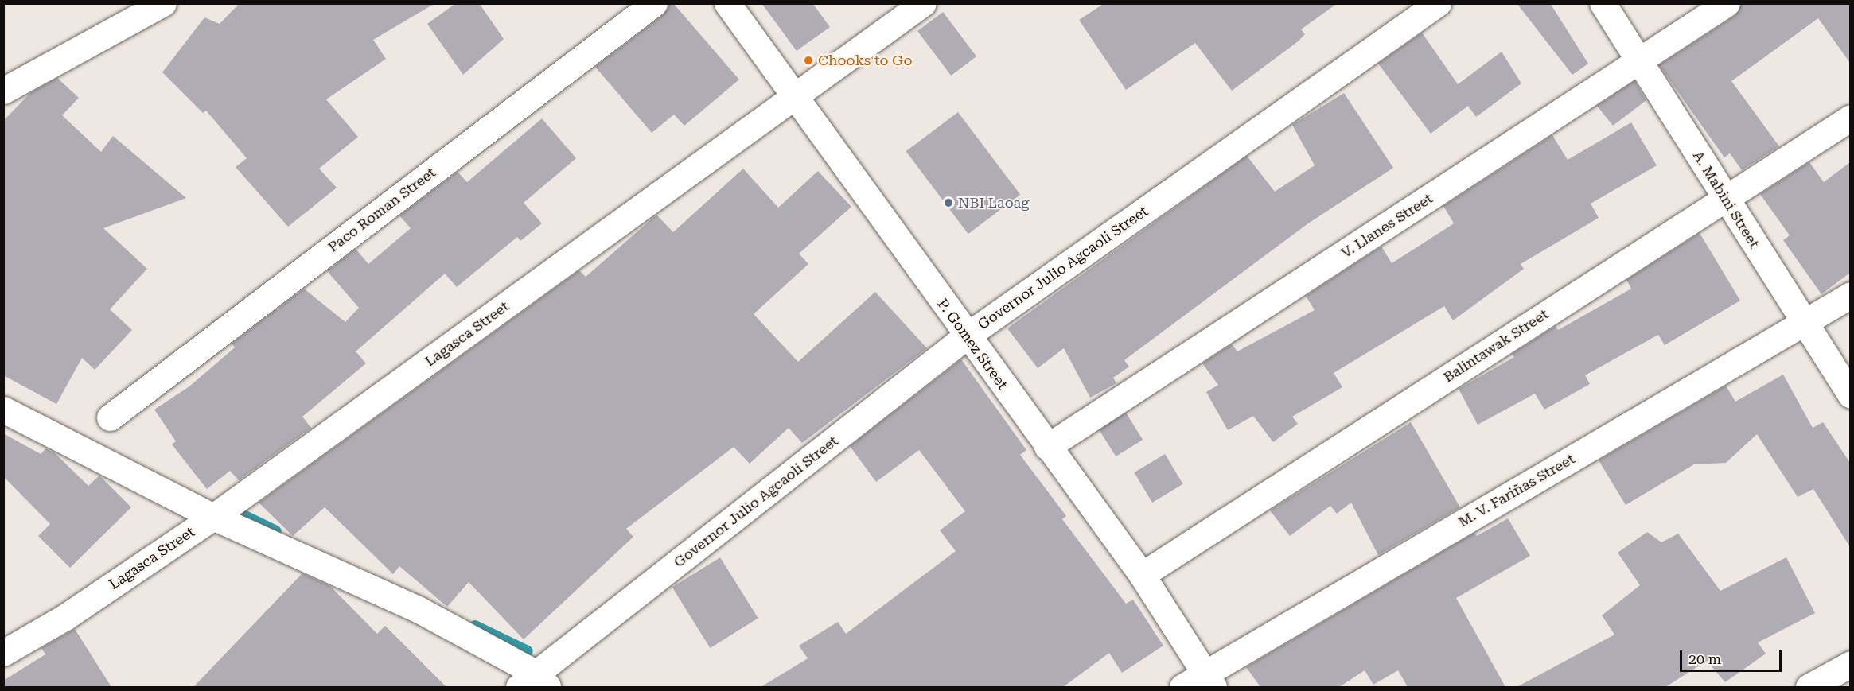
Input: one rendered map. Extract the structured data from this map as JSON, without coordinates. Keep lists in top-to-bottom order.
{
  "streets": {
    "street": [
      "A. Mabini Street",
      "Paco Roman Street",
      "V. Llanes Street",
      "Governor Julio Agcaoli Street",
      "Lagasca Street",
      "P. Gomez Street",
      "Balintawak Street",
      "M. V. Fariñas Street"
    ]
  },
  "crossings": [
    ["A. Mabini Street", "V. Llanes Street"],
    ["A. Mabini Street", "Balintawak Street"],
    ["A. Mabini Street", "M. V. Fariñas Street"],
    ["V. Llanes Street", "P. Gomez Street"],
    ["Governor Julio Agcaoli Street", "P. Gomez Street"],
    ["Lagasca Street", "P. Gomez Street"],
    ["P. Gomez Street", "Balintawak Street"],
    ["P. Gomez Street", "M. V. Fariñas Street"]
  ],
  "places": ["Chooks to Go", "NBI Laoag"],
  "scale_bar": "20 m"
}
